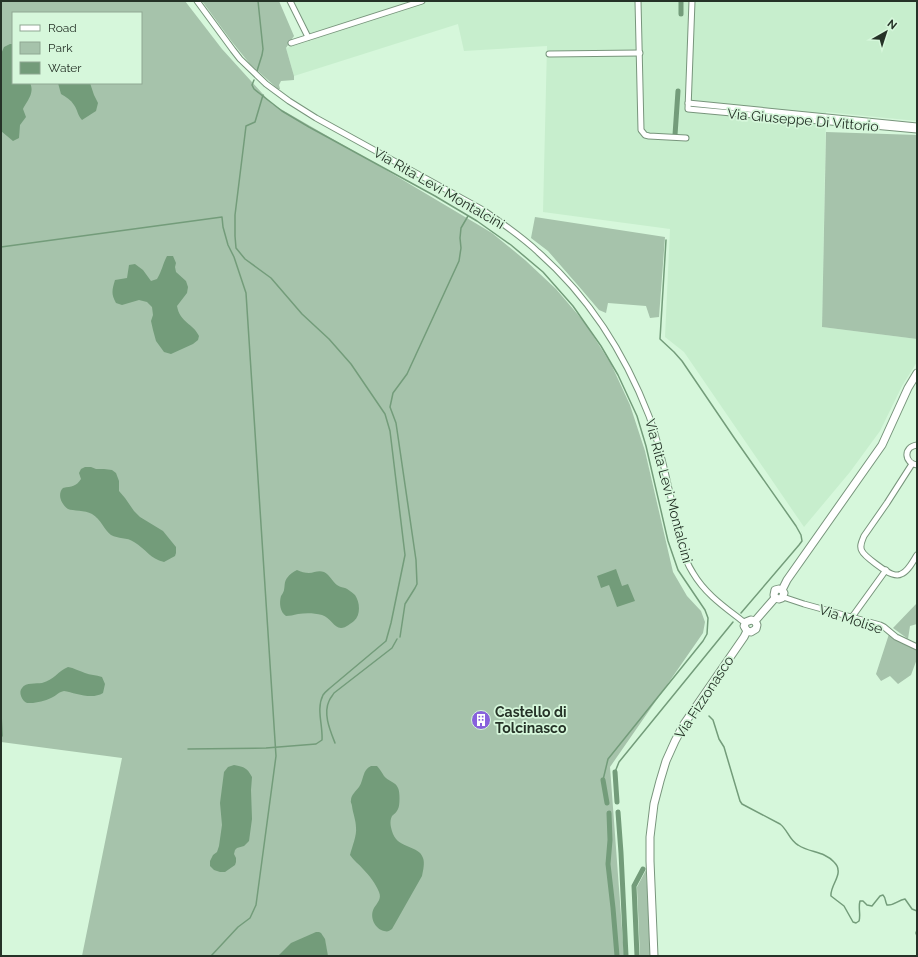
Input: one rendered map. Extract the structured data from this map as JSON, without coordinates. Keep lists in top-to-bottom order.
{
  "streets": {
    "main road": ["Via Fizzonasco"],
    "street": ["Via Giuseppe Di Vittorio", "Via Rita Levi Montalcini", "Via Molise"]
  },
  "crossings": [
    ["Via Rita Levi Montalcini", "Via Fizzonasco"]
  ],
  "places": {
    "building": ["Castello di Tolcinasco"]
  },
  "legend": ["Road", "Park", "Water"],
  "north": "top right"
}
